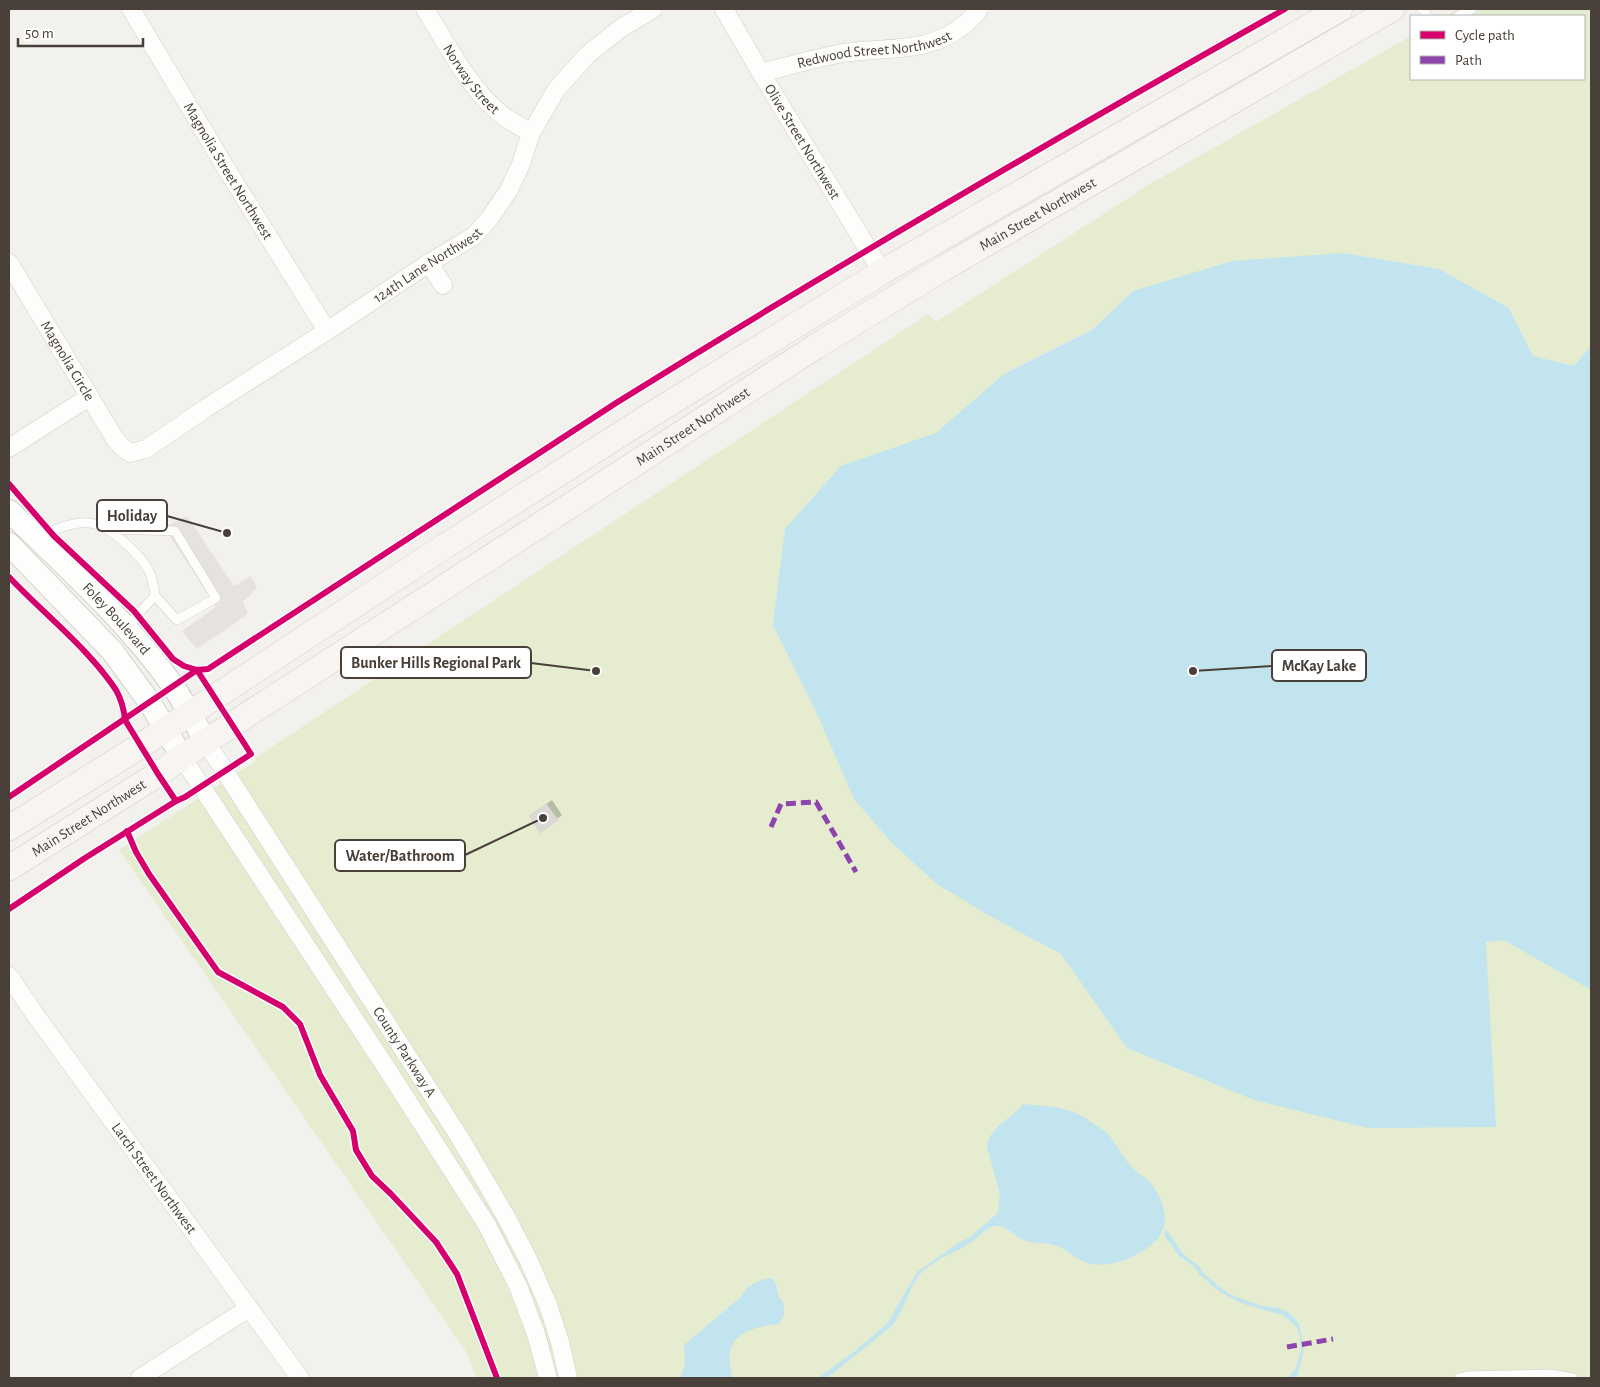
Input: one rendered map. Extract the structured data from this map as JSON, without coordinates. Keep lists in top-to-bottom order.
{
  "streets": {
    "main road": ["Main Street Northwest"],
    "street": [
      "Redwood Street Northwest",
      "Norway Street",
      "Olive Street Northwest",
      "Magnolia Street Northwest",
      "124th Lane Northwest",
      "Magnolia Circle",
      "Foley Boulevard",
      "County Parkway A",
      "Larch Street Northwest"
    ]
  },
  "crossings": [
    ["Redwood Street Northwest", "Olive Street Northwest"],
    ["Norway Street", "124th Lane Northwest"],
    ["Olive Street Northwest", "Main Street Northwest"],
    ["Magnolia Street Northwest", "124th Lane Northwest"],
    ["Main Street Northwest", "Foley Boulevard"],
    ["Main Street Northwest", "County Parkway A"],
    ["124th Lane Northwest", "Magnolia Circle"],
    ["Foley Boulevard", "County Parkway A"]
  ],
  "places": [
    "Holiday",
    "Bunker Hills Regional Park",
    "McKay Lake",
    "Water/Bathroom"
  ],
  "legend": ["Cycle path", "Path"],
  "scale_bar": "50 m"
}
